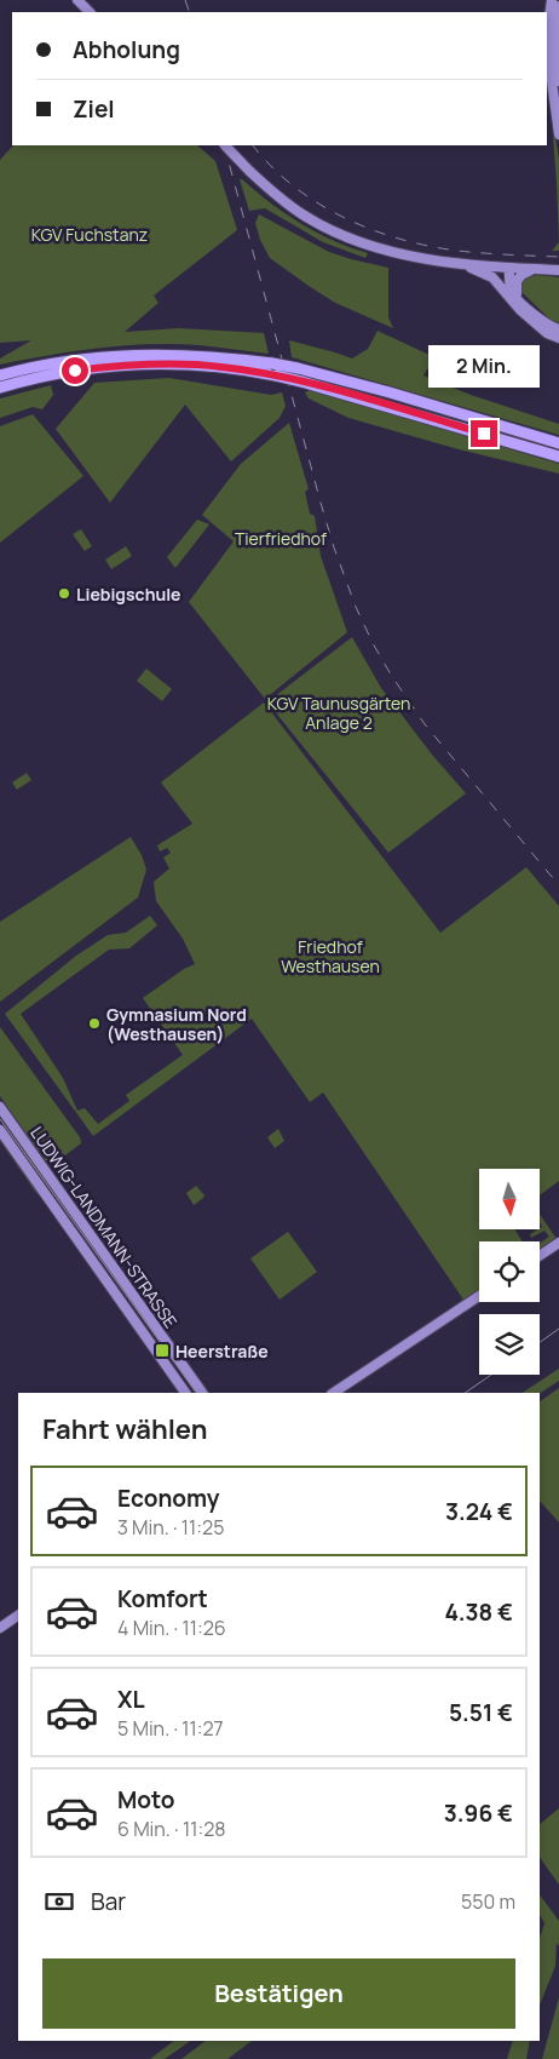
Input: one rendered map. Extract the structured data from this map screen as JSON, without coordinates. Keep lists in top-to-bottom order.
{
  "streets": {
    "main road": ["LUDWIG-LANDMANN-STRASSE"]
  },
  "parks": [
    "KGV Fuchstanz",
    "Tierfriedhof",
    "KGV Taunusgärten Anlage 2",
    "Friedhof Westhausen"
  ],
  "places": {
    "other": ["Liebigschule", "Gymnasium Nord (Westhausen)"],
    "transit": ["Heerstraße"]
  },
  "north": "bottom",
  "page": {
    "banner": ["Abholung", "Ziel"],
    "bubble": "2 Min.",
    "heading": "Fahrt wählen",
    "list": [
      {
        "name": "Economy",
        "note": "3 Min. · 11:25",
        "value": "3.24 €"
      },
      {
        "name": "Komfort",
        "note": "4 Min. · 11:26",
        "value": "4.38 €"
      },
      {
        "name": "XL",
        "note": "5 Min. · 11:27",
        "value": "5.51 €"
      },
      {
        "name": "Moto",
        "note": "6 Min. · 11:28",
        "value": "3.96 €"
      }
    ],
    "pay": ["Bar", "550 m"],
    "buttons": "Bestätigen"
  }
}
